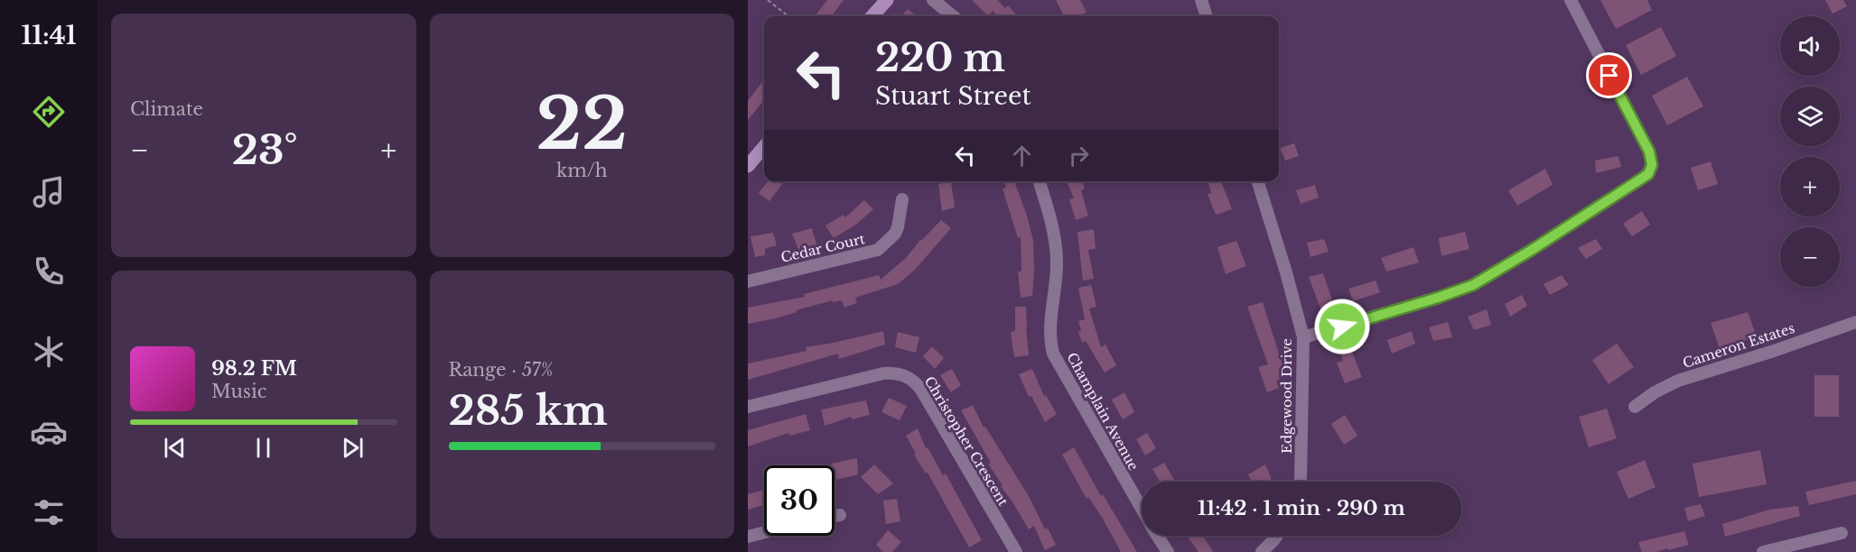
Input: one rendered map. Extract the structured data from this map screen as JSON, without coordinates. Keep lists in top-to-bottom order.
{
  "streets": {
    "street": [
      "Cedar Court",
      "Cameron Estates",
      "Edgewood Drive",
      "Champlain Avenue",
      "Christopher Crescent"
    ]
  },
  "page": {
    "tabs": "11:41",
    "tile": [
      "Climate",
      ["22", "km/h"],
      ["Range · 57%", "285 km"]
    ],
    "map_buttons": ["+", "−"],
    "turn": ["220 m", "Stuart Street"],
    "heat": ["−", "23°", "+"],
    "song": ["98.2 FM", "Music"],
    "limit": "30",
    "trip": "11:42 · 1 min · 290 m"
  }
}
